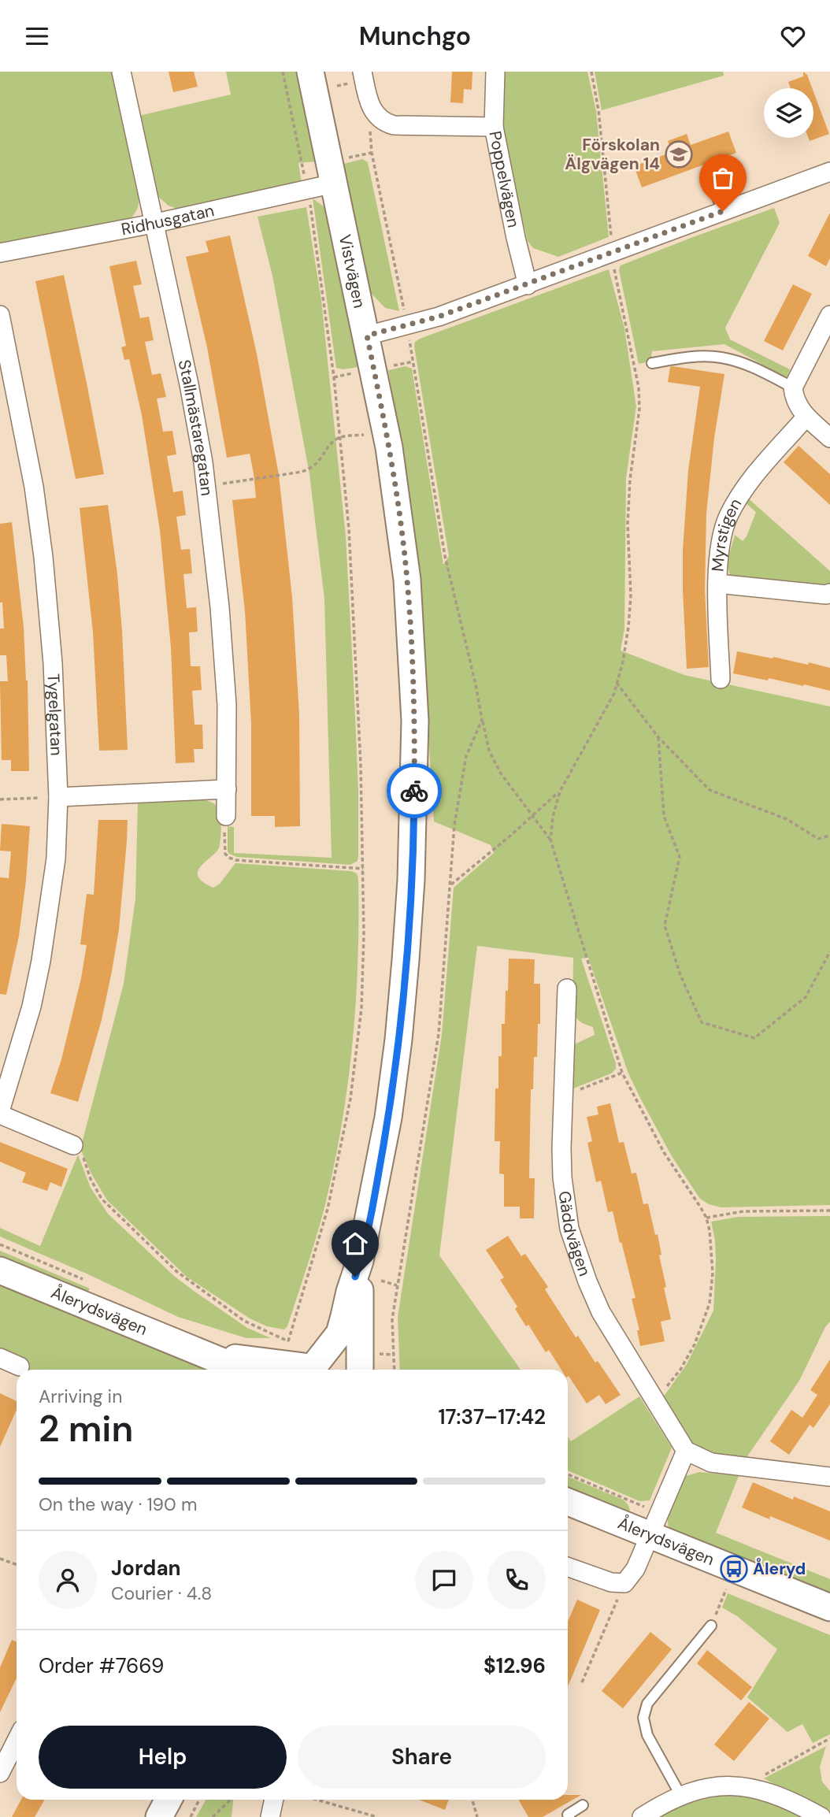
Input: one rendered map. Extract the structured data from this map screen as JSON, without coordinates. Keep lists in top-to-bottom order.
{
  "streets": {
    "main road": ["Vistvägen", "Ålerydsvägen"],
    "street": [
      "Poppelvägen",
      "Ridhusgatan",
      "Stallmästaregatan",
      "Myrstigen",
      "Tygelgatan",
      "Gäddvägen"
    ]
  },
  "crossings": [
    ["Ridhusgatan", "Vistvägen"],
    ["Ridhusgatan", "Stallmästaregatan"],
    ["Vistvägen", "Ålerydsvägen"]
  ],
  "places": {
    "school or university": ["Förskolan Älgvägen 14"],
    "bus stop": ["Åleryd"]
  },
  "page": {
    "header": "Munchgo",
    "heading": ["2 min", "Arriving in", "17:37–17:42"],
    "panel": [
      "Jordan",
      "Courier · 4.8",
      "Order #7669",
      "$12.96"
    ],
    "bar": "On the way · 190 m",
    "buttons": ["Help", "Share"]
  }
}
